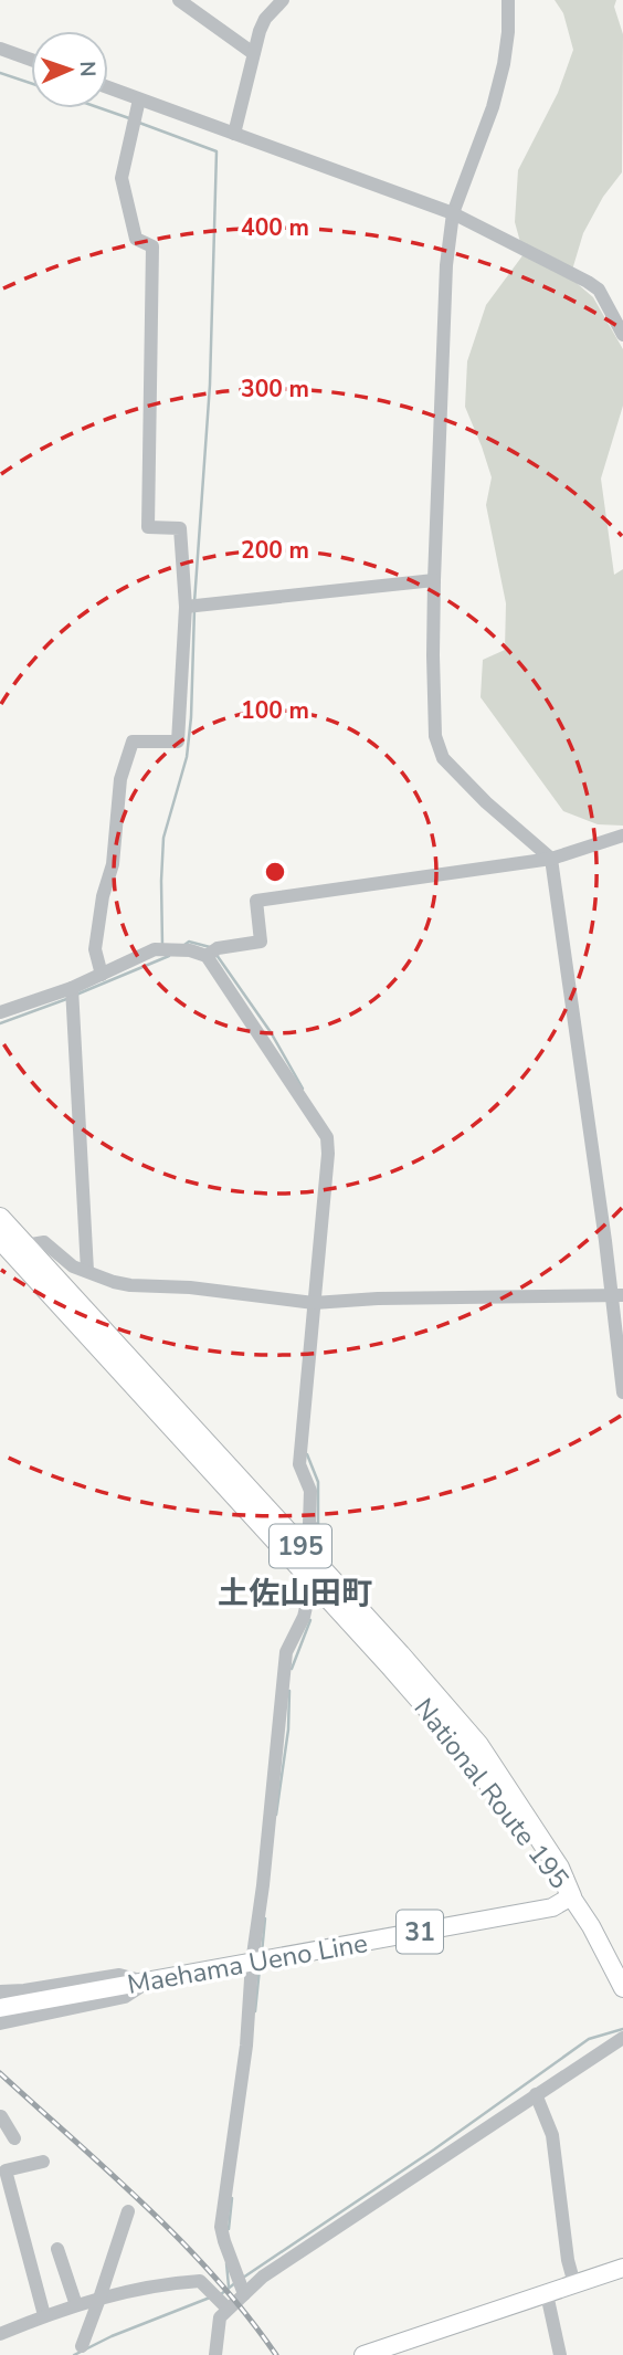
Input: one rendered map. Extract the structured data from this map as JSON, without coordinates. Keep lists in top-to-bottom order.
{
  "streets": {
    "highway": ["195", "National Route 195"],
    "main road": ["31", "Maehama Ueno Line"]
  },
  "crossings": [
    ["National Route 195", "Maehama Ueno Line"]
  ],
  "districts": ["土佐山田町"],
  "north": "right",
  "rings": [
    "400 m",
    "300 m",
    "200 m",
    "100 m"
  ]
}
